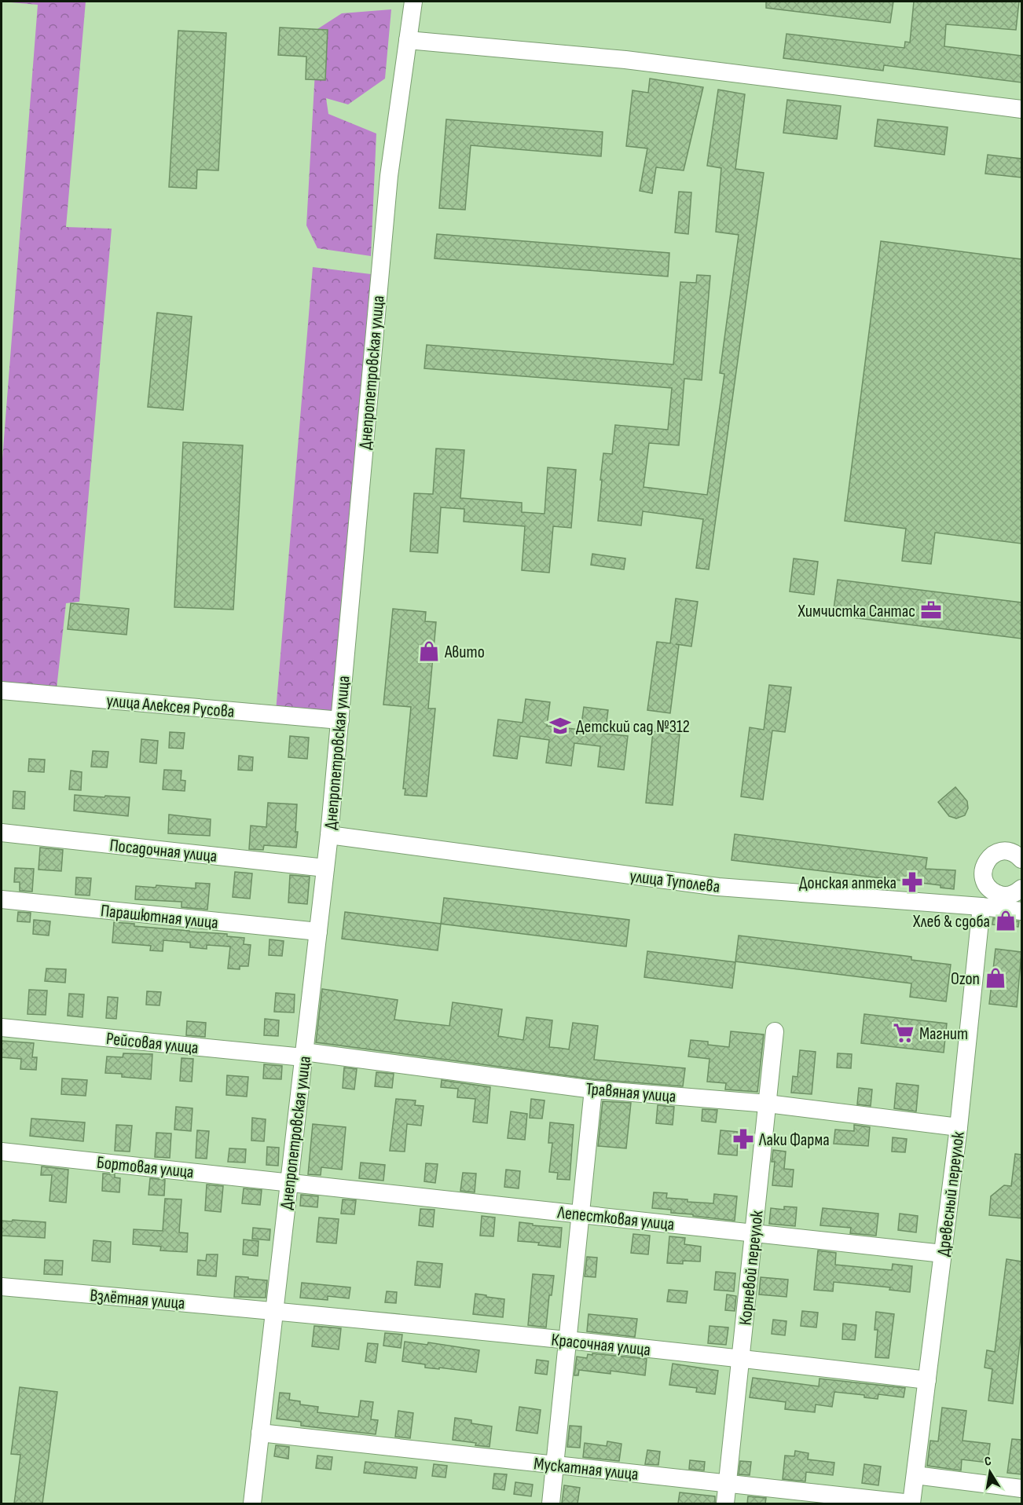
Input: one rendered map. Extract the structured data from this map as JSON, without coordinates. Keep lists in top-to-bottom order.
{
  "streets": {
    "street": [
      "Днепропетровская улица",
      "улица Алексея Русова",
      "Посадочная улица",
      "улица Туполева",
      "Парашютная улица",
      "Рейсовая улица",
      "Травяная улица",
      "Бортовая улица",
      "Древесный переулок",
      "Лепестковая улица",
      "Корневой переулок",
      "Взлётная улица",
      "Красочная улица",
      "Мускатная улица"
    ]
  },
  "crossings": [
    ["Днепропетровская улица", "улица Алексея Русова"],
    ["Днепропетровская улица", "Посадочная улица"],
    ["Днепропетровская улица", "улица Туполева"],
    ["Днепропетровская улица", "Парашютная улица"],
    ["Днепропетровская улица", "Рейсовая улица"],
    ["Днепропетровская улица", "Травяная улица"],
    ["Днепропетровская улица", "Бортовая улица"],
    ["Днепропетровская улица", "Лепестковая улица"],
    ["Днепропетровская улица", "Взлётная улица"],
    ["Днепропетровская улица", "Красочная улица"],
    ["Днепропетровская улица", "Мускатная улица"],
    ["улица Туполева", "Древесный переулок"],
    ["Рейсовая улица", "Травяная улица"],
    ["Травяная улица", "Древесный переулок"],
    ["Травяная улица", "Корневой переулок"],
    ["Бортовая улица", "Лепестковая улица"],
    ["Древесный переулок", "Лепестковая улица"],
    ["Древесный переулок", "Красочная улица"],
    ["Древесный переулок", "Мускатная улица"],
    ["Лепестковая улица", "Корневой переулок"],
    ["Корневой переулок", "Красочная улица"],
    ["Корневой переулок", "Мускатная улица"],
    ["Взлётная улица", "Красочная улица"]
  ],
  "places": {
    "office": ["Химчистка Сантас"],
    "shop": ["Авито", "Хлеб & сдоба", "Ozon"],
    "school or university": ["Детский сад №312"],
    "pharmacy": ["Донская аптека", "Лаки Фарма"],
    "supermarket": ["Магнит"]
  },
  "north": "top"
}
